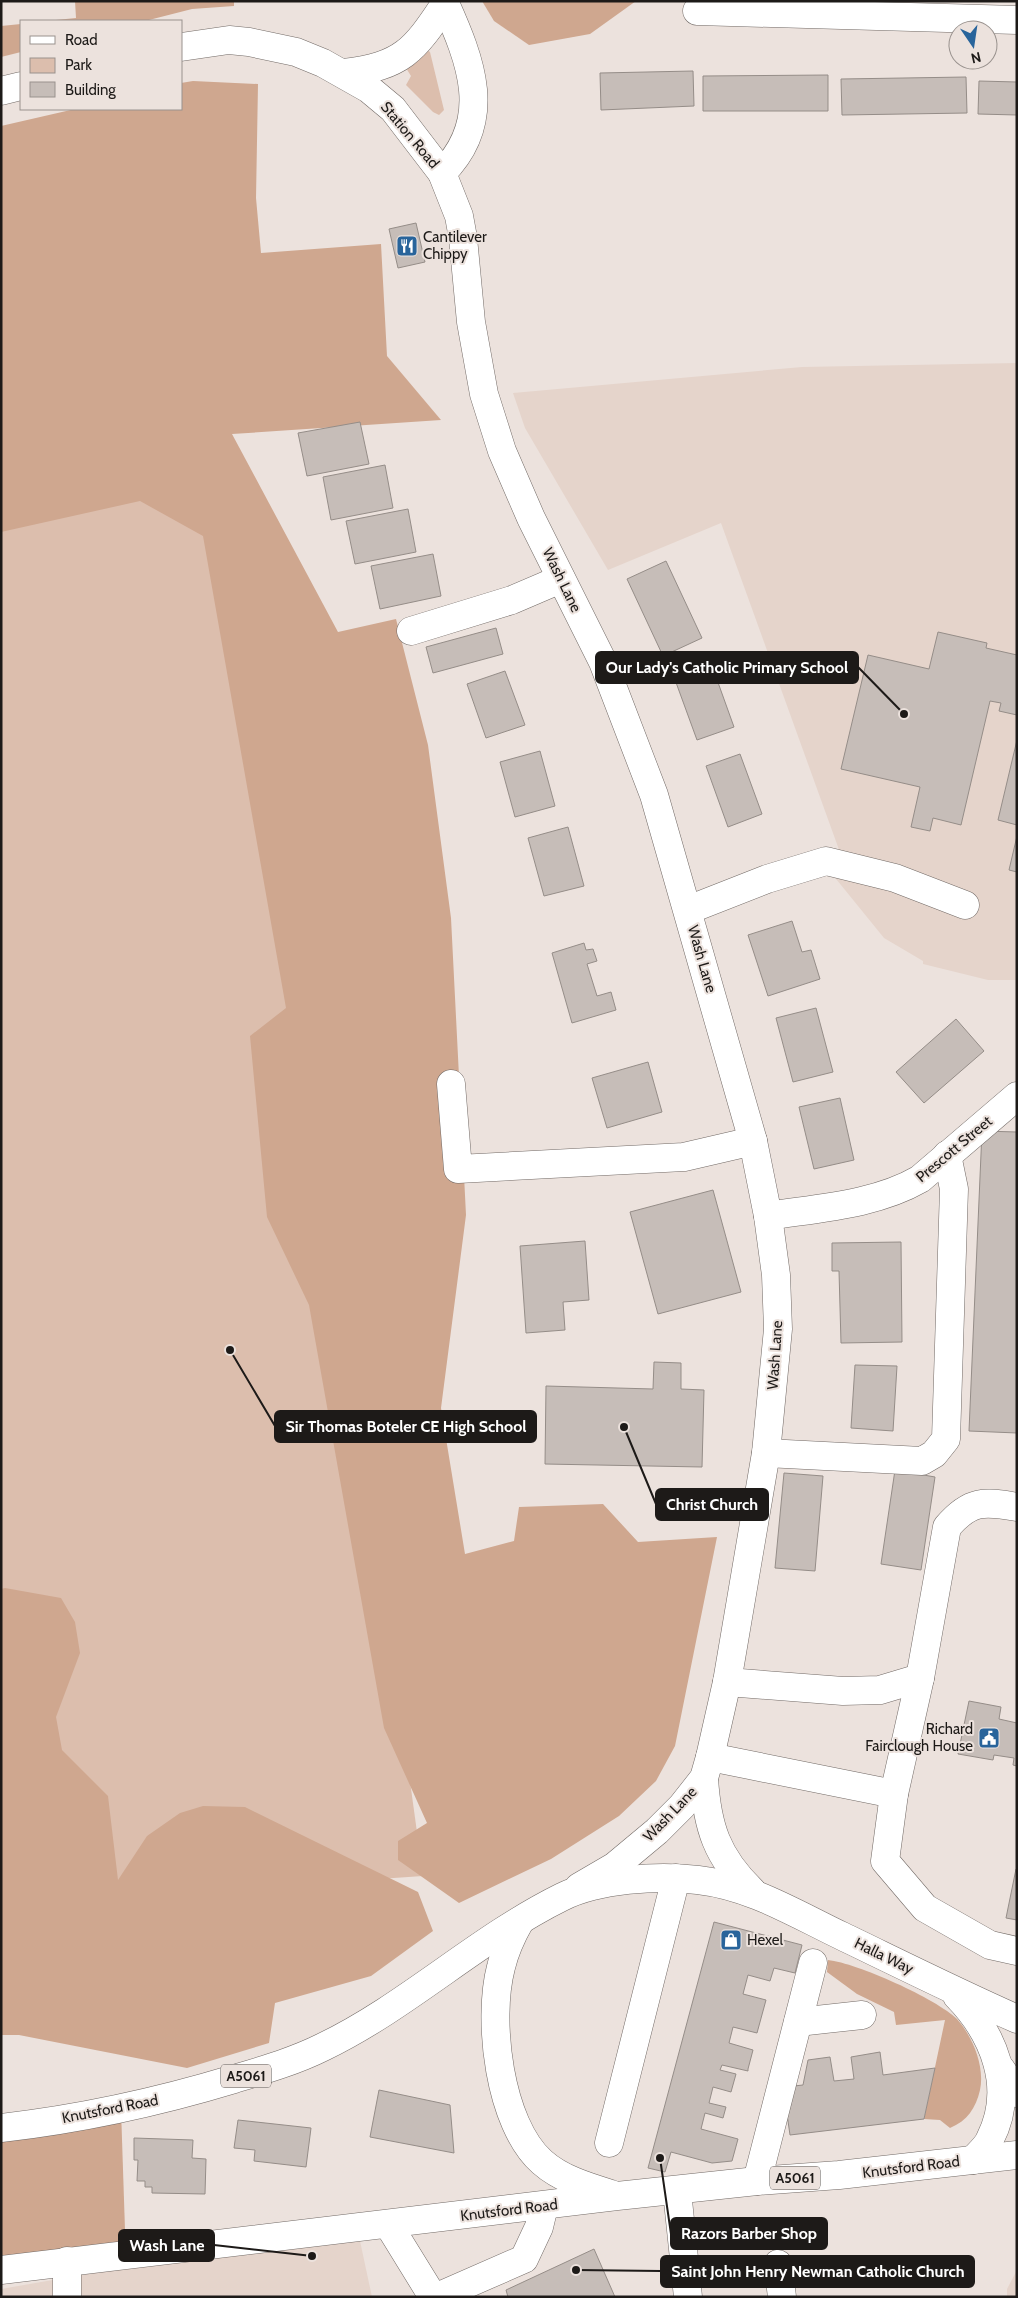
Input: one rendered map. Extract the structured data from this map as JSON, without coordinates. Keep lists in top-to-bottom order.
{
  "streets": {
    "main road": [
      "Station Road",
      "Wash Lane",
      "Prescott Street",
      "Halla Way",
      "A5061",
      "Knutsford Road"
    ]
  },
  "crossings": [
    ["Station Road", "Wash Lane"],
    ["Wash Lane", "Prescott Street"],
    ["Wash Lane", "Halla Way"],
    ["Wash Lane", "Knutsford Road"],
    ["Halla Way", "A5061"],
    ["Halla Way", "Knutsford Road"],
    ["A5061", "Knutsford Road"]
  ],
  "places": {
    "restaurant": ["Cantilever Chippy"],
    "other": [
      "Our Lady's Catholic Primary School",
      "Sir Thomas Boteler CE High School",
      "Christ Church",
      "Razors Barber Shop",
      "Wash Lane",
      "Saint John Henry Newman Catholic Church"
    ],
    "public building": ["Richard Fairclough House"],
    "shop": ["Hexel"]
  },
  "legend": ["Road", "Park", "Building"],
  "north": "bottom"
}
